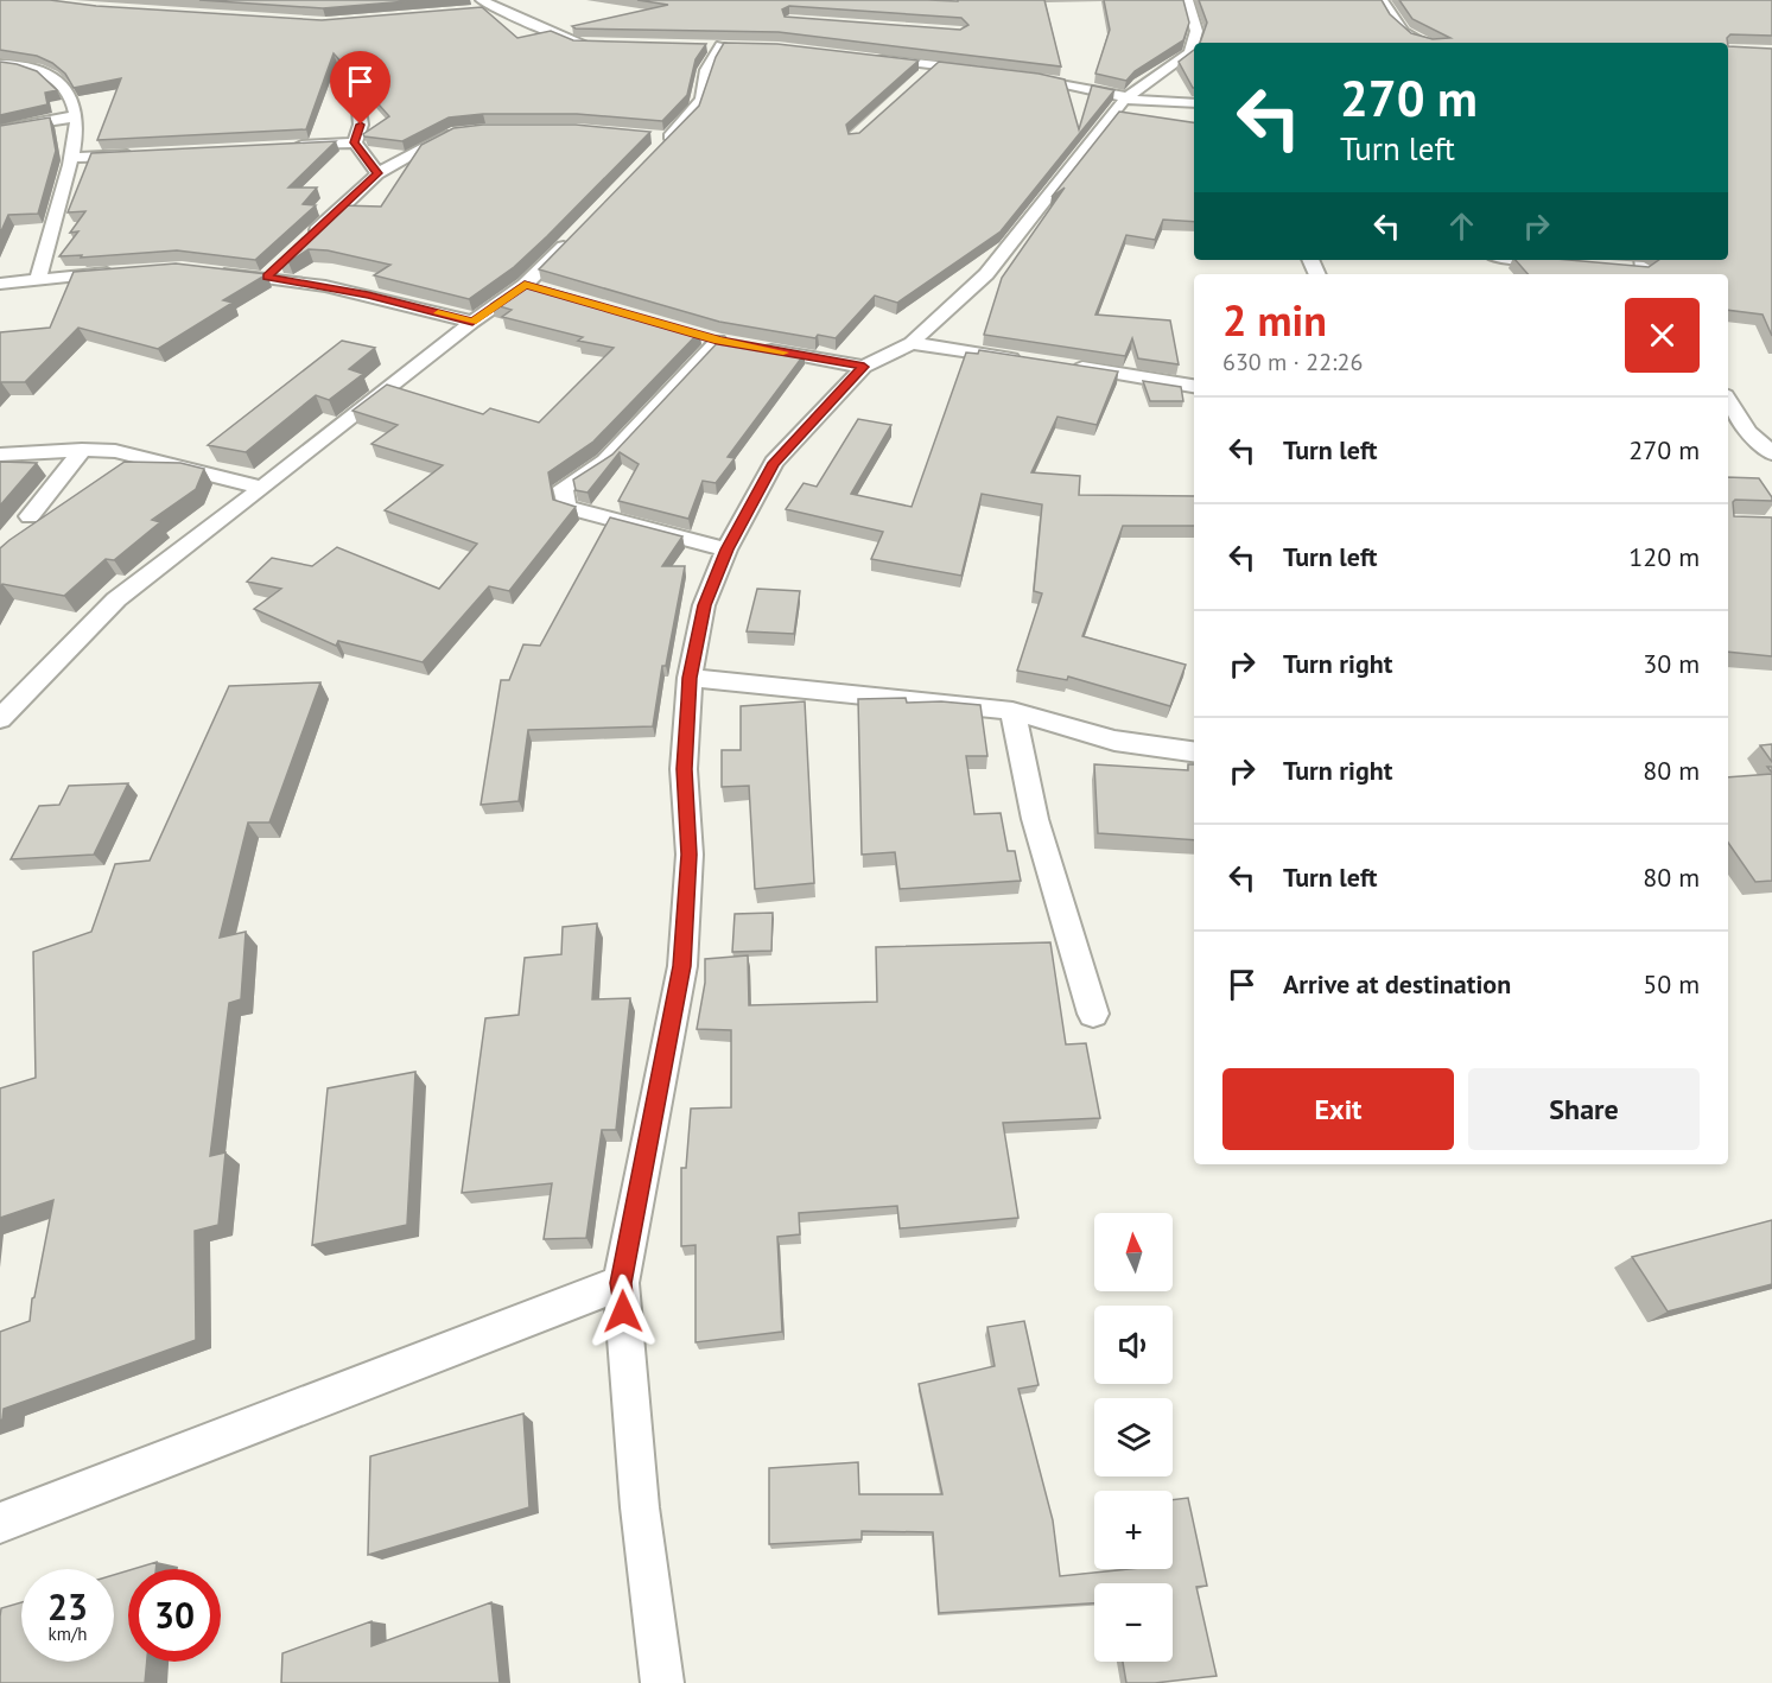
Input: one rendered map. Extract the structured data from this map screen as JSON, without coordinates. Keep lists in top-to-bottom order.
{
  "north": "top",
  "page": {
    "turn": ["270 m", "Turn left"],
    "heading": ["2 min", "630 m · 22:26"],
    "list": [
      {
        "name": "Turn left",
        "value": "270 m"
      },
      {
        "name": "Turn left",
        "value": "120 m"
      },
      {
        "name": "Turn right",
        "value": "30 m"
      },
      {
        "name": "Turn right",
        "value": "80 m"
      },
      {
        "name": "Turn left",
        "value": "80 m"
      },
      {
        "name": "Arrive at destination",
        "value": "50 m"
      }
    ],
    "buttons": ["Exit", "Share"],
    "map_buttons": ["+", "−"],
    "speed": "23 km/h",
    "limit": "30"
  }
}
